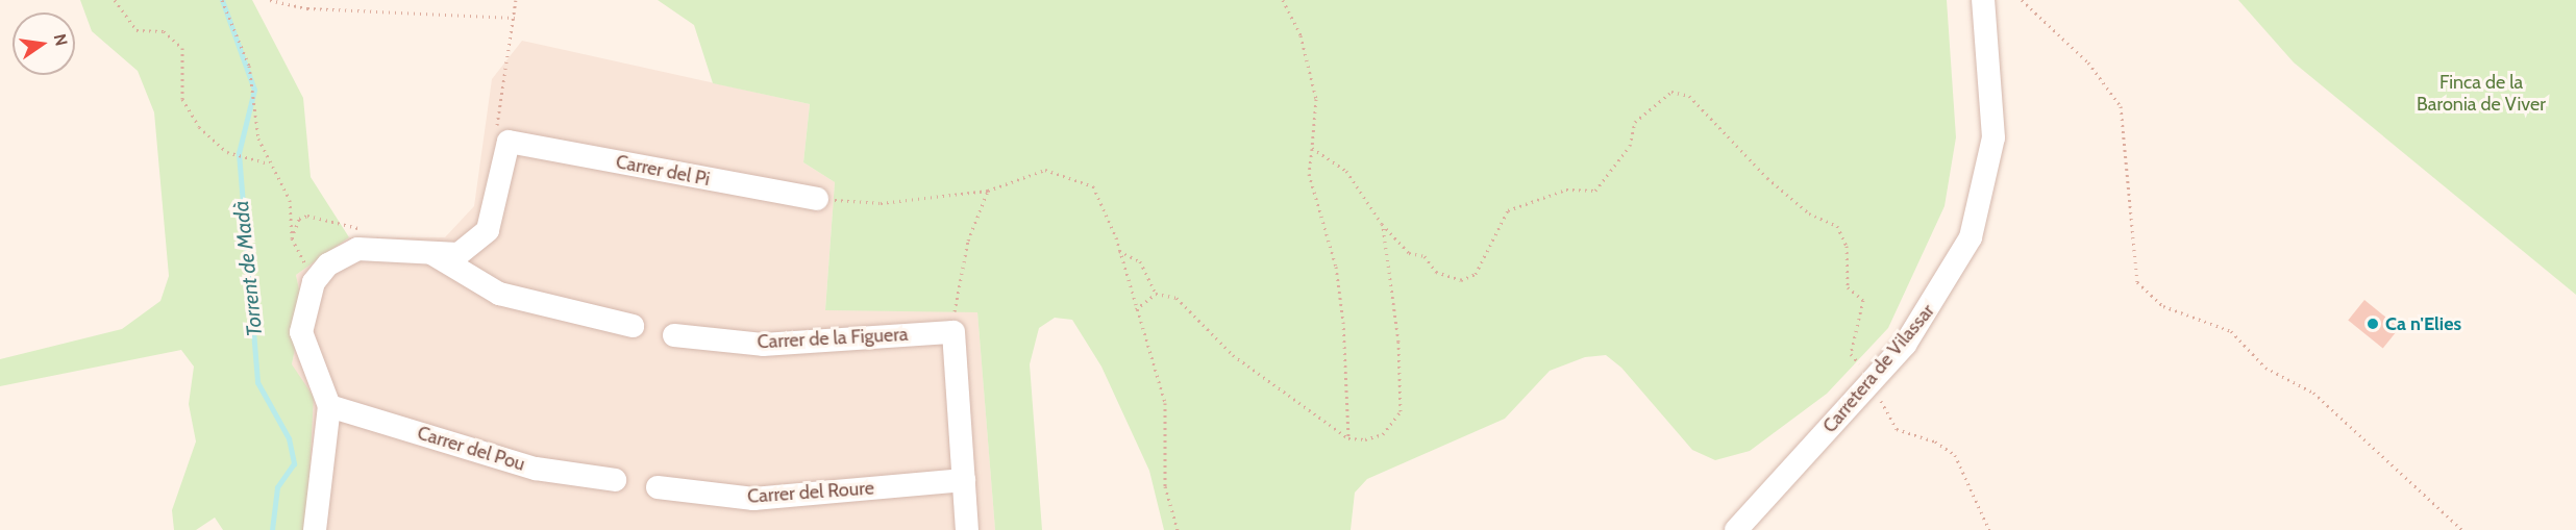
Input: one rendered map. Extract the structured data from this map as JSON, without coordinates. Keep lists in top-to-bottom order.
{
  "streets": {
    "street": [
      "Carrer del Pi",
      "Carrer de la Figuera",
      "Carretera de Vilassar",
      "Carrer del Pou",
      "Carrer del Roure"
    ]
  },
  "water": ["Torrent de Madà"],
  "parks": ["Finca de la Baronia de Viver"],
  "places": ["Ca n'Elies"],
  "north": "right"
}
